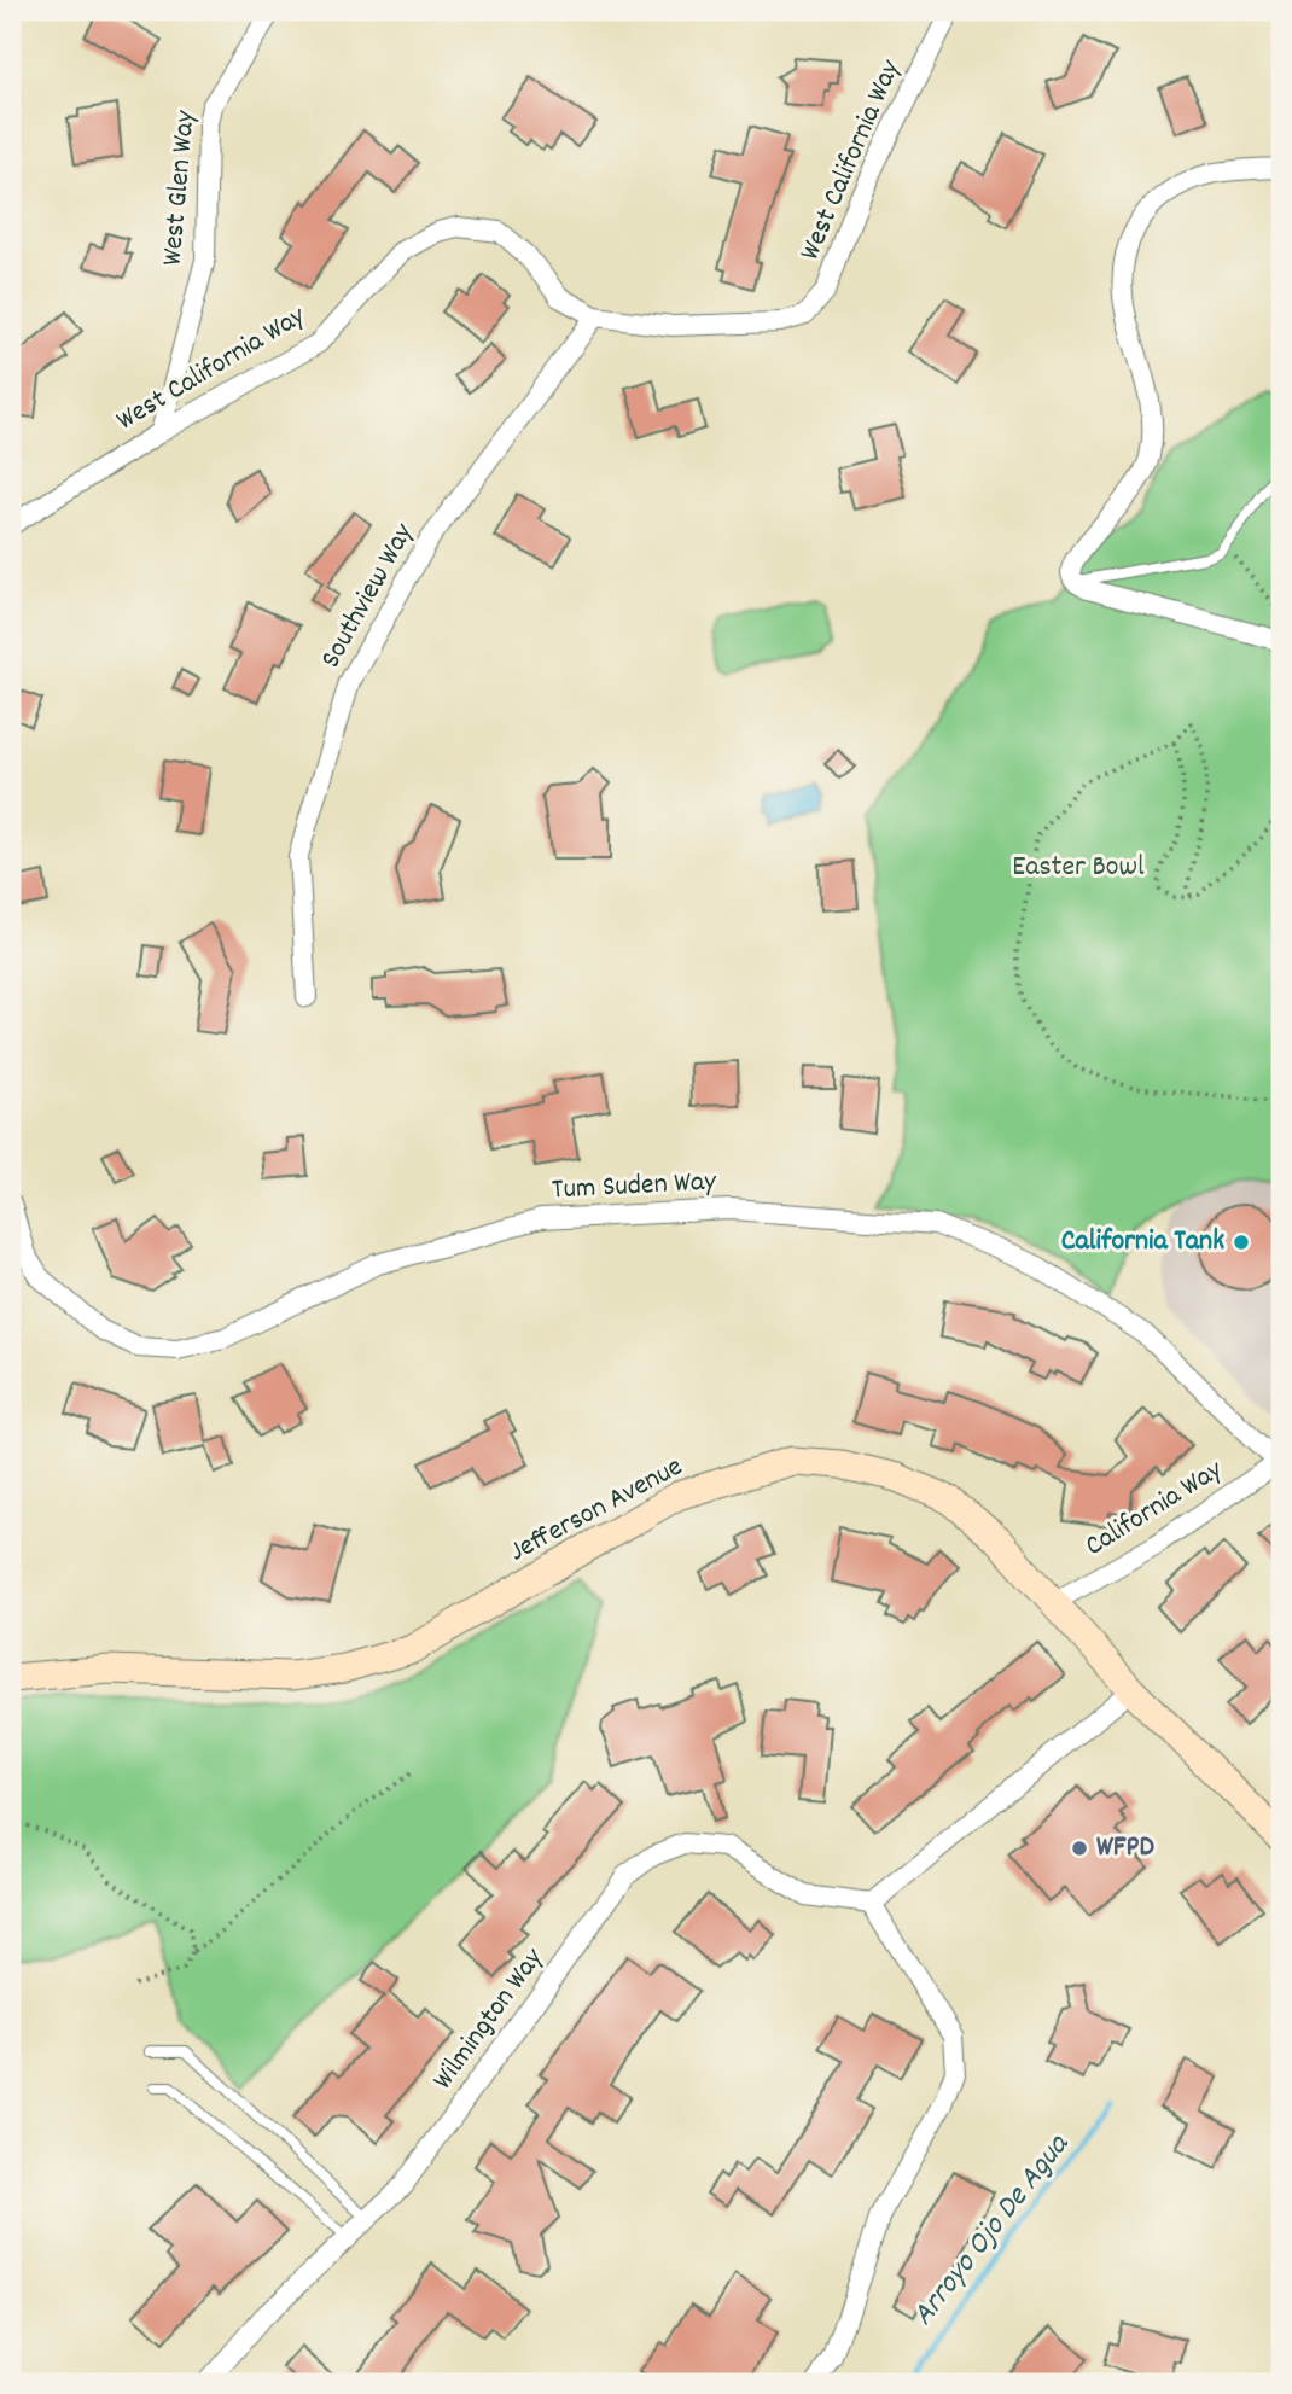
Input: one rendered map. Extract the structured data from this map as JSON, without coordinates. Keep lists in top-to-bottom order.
{
  "streets": {
    "street": [
      "West California Way",
      "West Glen Way",
      "Southview Way",
      "Tum Suden Way",
      "California Way",
      "Jefferson Avenue",
      "Wilmington Way"
    ]
  },
  "crossings": [
    ["West California Way", "West Glen Way"],
    ["West California Way", "Southview Way"],
    ["Tum Suden Way", "California Way"],
    ["California Way", "Jefferson Avenue"]
  ],
  "water": ["Arroyo Ojo De Agua"],
  "parks": ["Easter Bowl"],
  "places": ["California Tank", "WFPD"]
}
